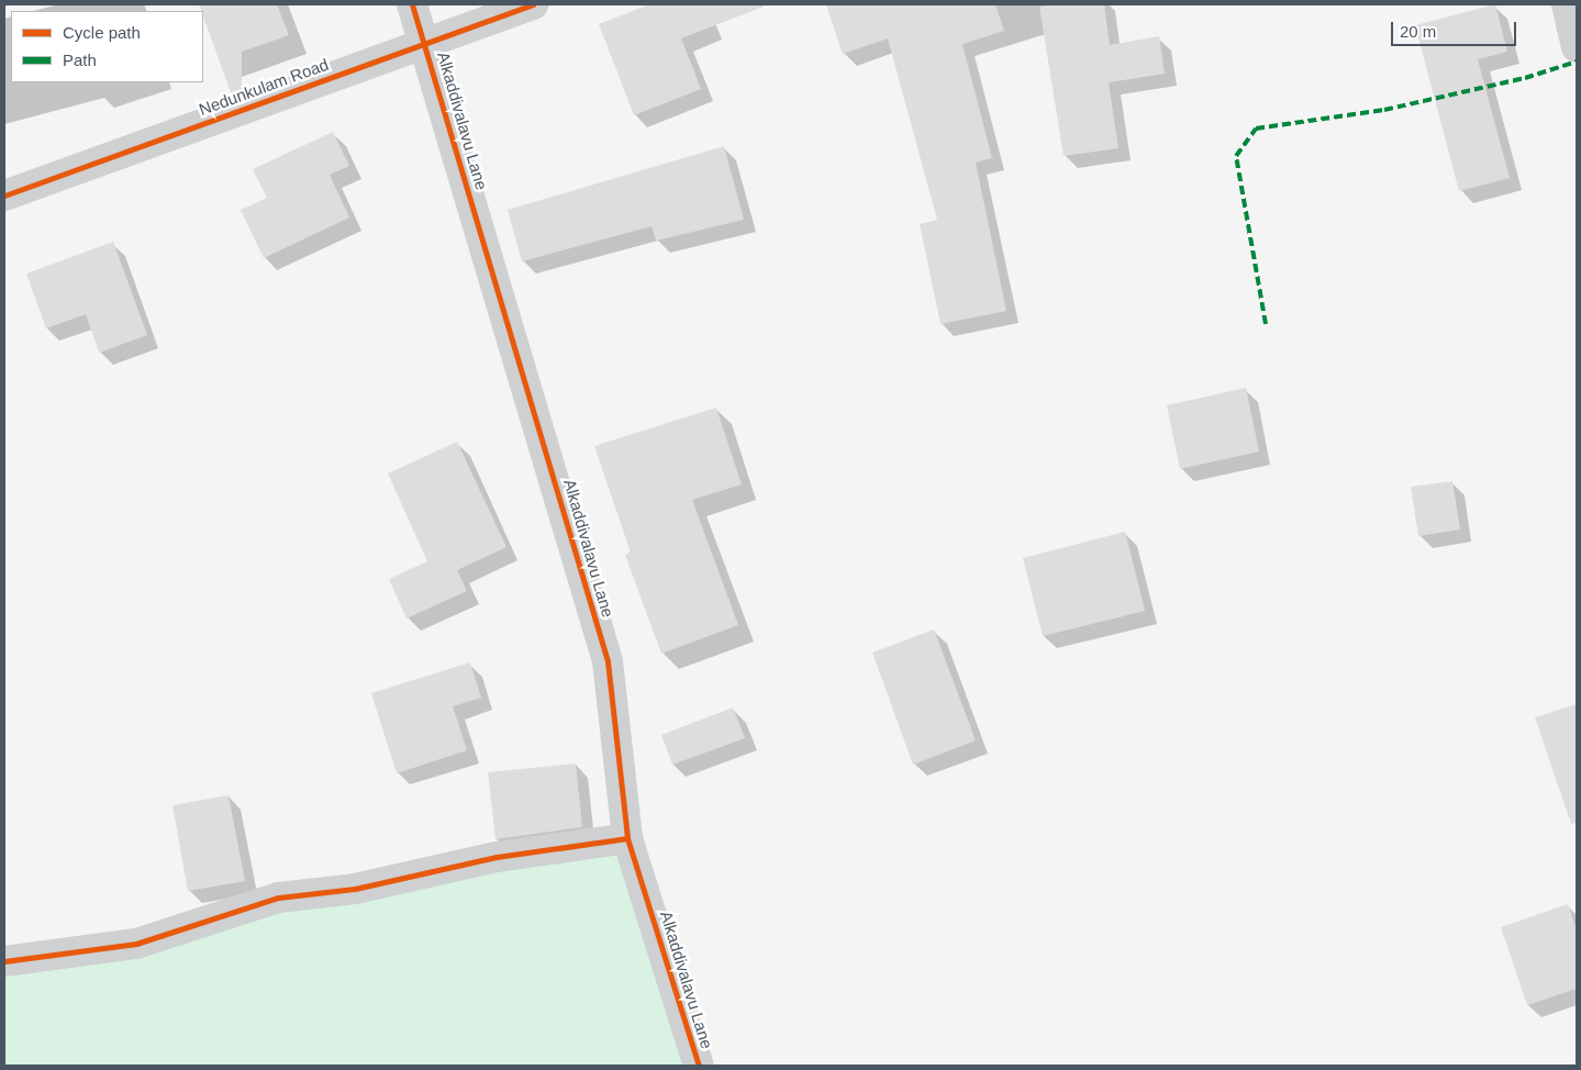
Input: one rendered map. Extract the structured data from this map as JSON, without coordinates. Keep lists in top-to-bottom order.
{
  "streets": {
    "street": ["Nedunkulam Road", "Alkaddivalavu Lane"]
  },
  "crossings": [
    ["Nedunkulam Road", "Alkaddivalavu Lane"]
  ],
  "legend": ["Cycle path", "Path"],
  "scale_bar": "20 m"
}
